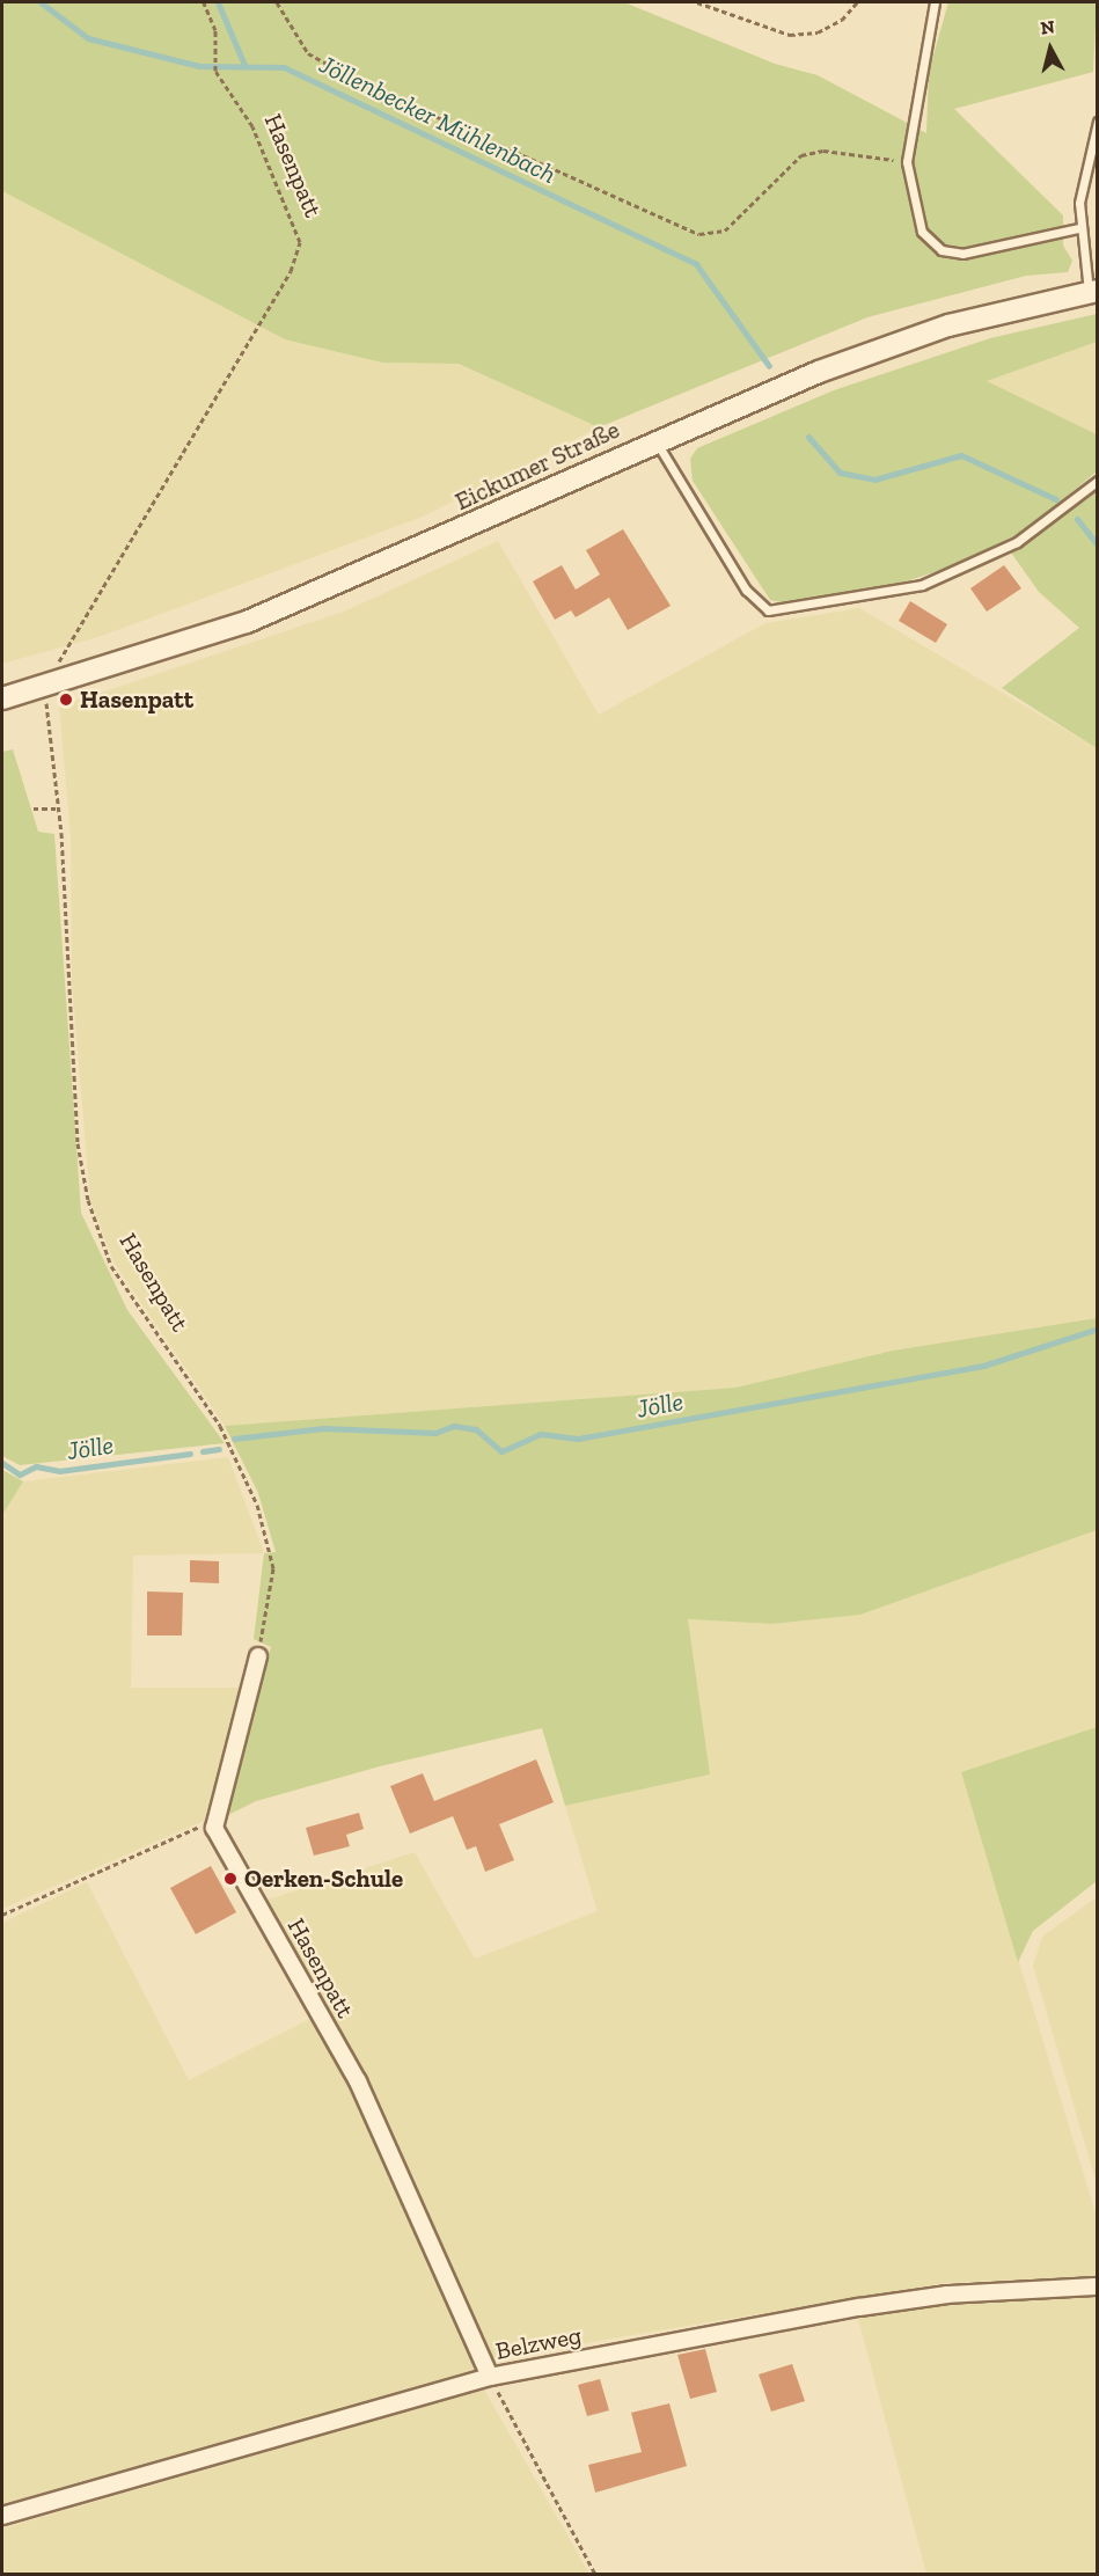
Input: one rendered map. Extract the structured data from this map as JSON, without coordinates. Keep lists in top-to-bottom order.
{
  "streets": {
    "main road": ["Eickumer Straße"],
    "street": ["Hasenpatt", "Belzweg"]
  },
  "crossings": [
    ["Hasenpatt", "Eickumer Straße"],
    ["Hasenpatt", "Belzweg"]
  ],
  "water": ["Jöllenbecker Mühlenbach", "Jölle"],
  "places": ["Hasenpatt", "Oerken-Schule"],
  "north": "top"
}
